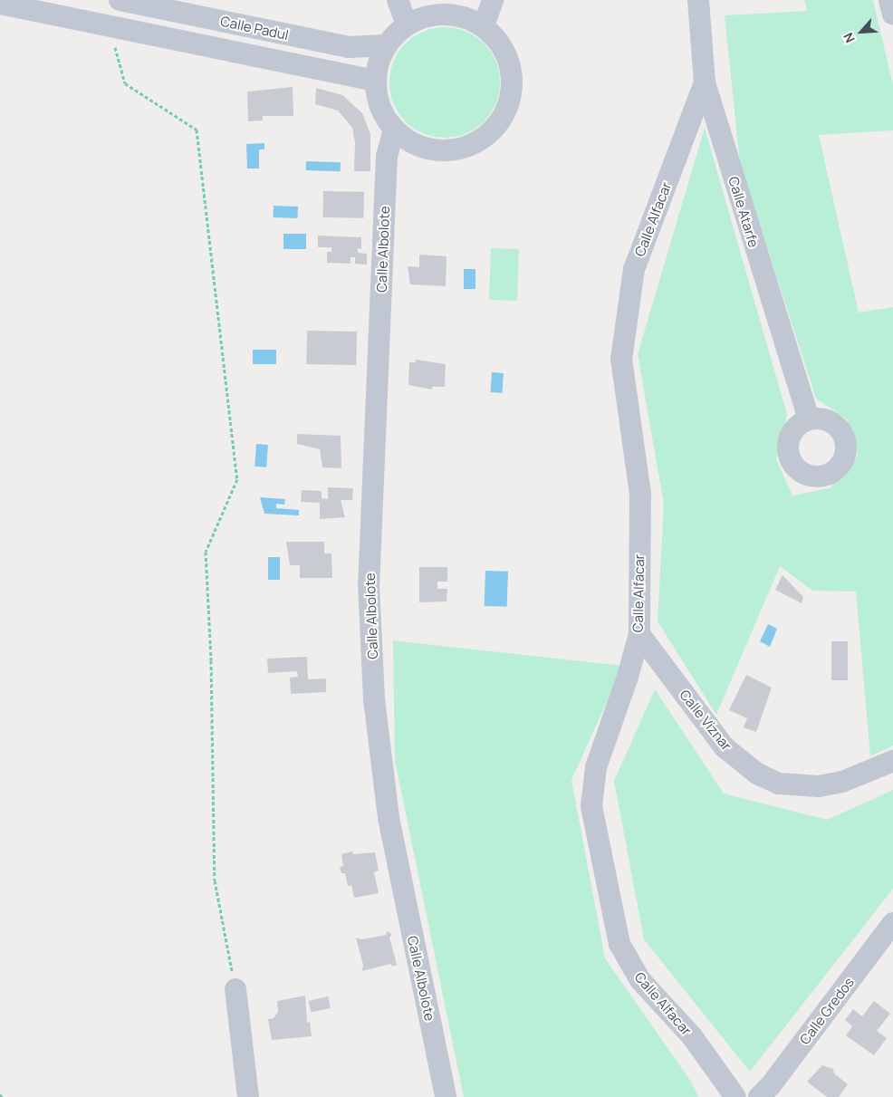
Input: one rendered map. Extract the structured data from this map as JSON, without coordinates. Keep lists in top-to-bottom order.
{
  "streets": {
    "street": [
      "Calle Padul",
      "Calle Atarfe",
      "Calle Alfacar",
      "Calle Albolote",
      "Calle Víznar",
      "Calle Gredos"
    ]
  },
  "crossings": [
    ["Calle Padul", "Calle Albolote"],
    ["Calle Atarfe", "Calle Alfacar"],
    ["Calle Alfacar", "Calle Víznar"]
  ],
  "north": "bottom left"
}
